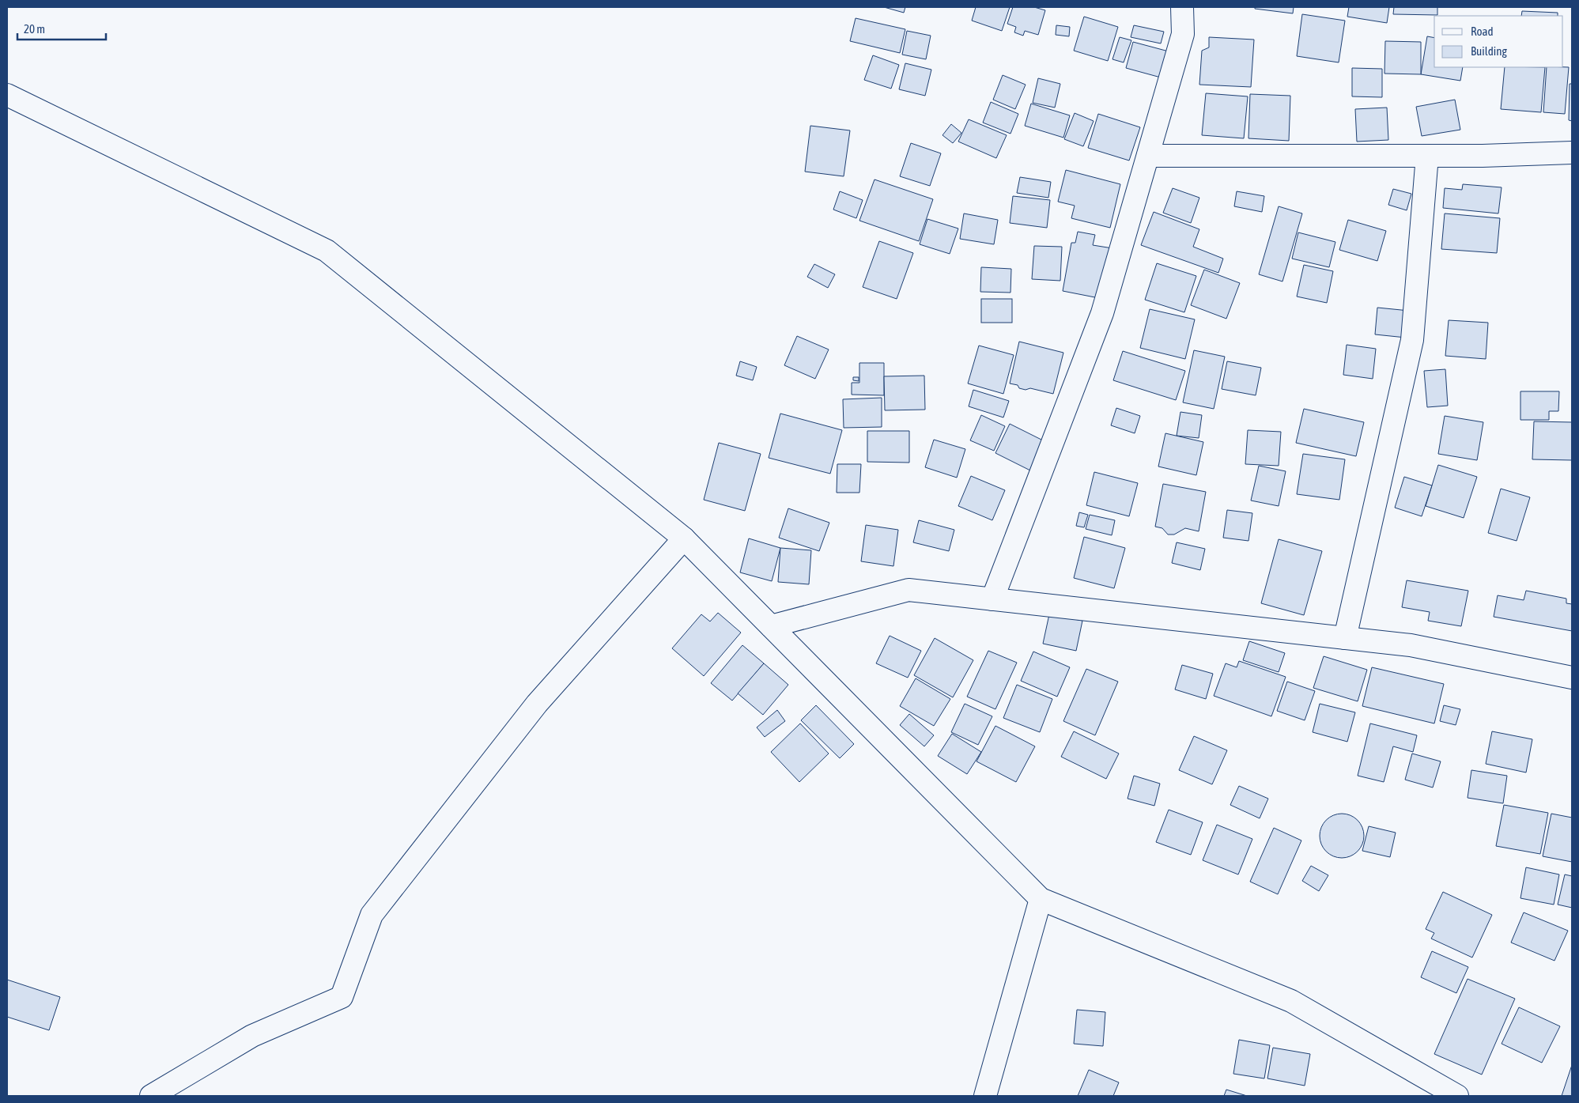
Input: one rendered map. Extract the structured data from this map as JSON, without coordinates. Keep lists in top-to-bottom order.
{
  "legend": ["Road", "Building"],
  "scale_bar": "20 m"
}
